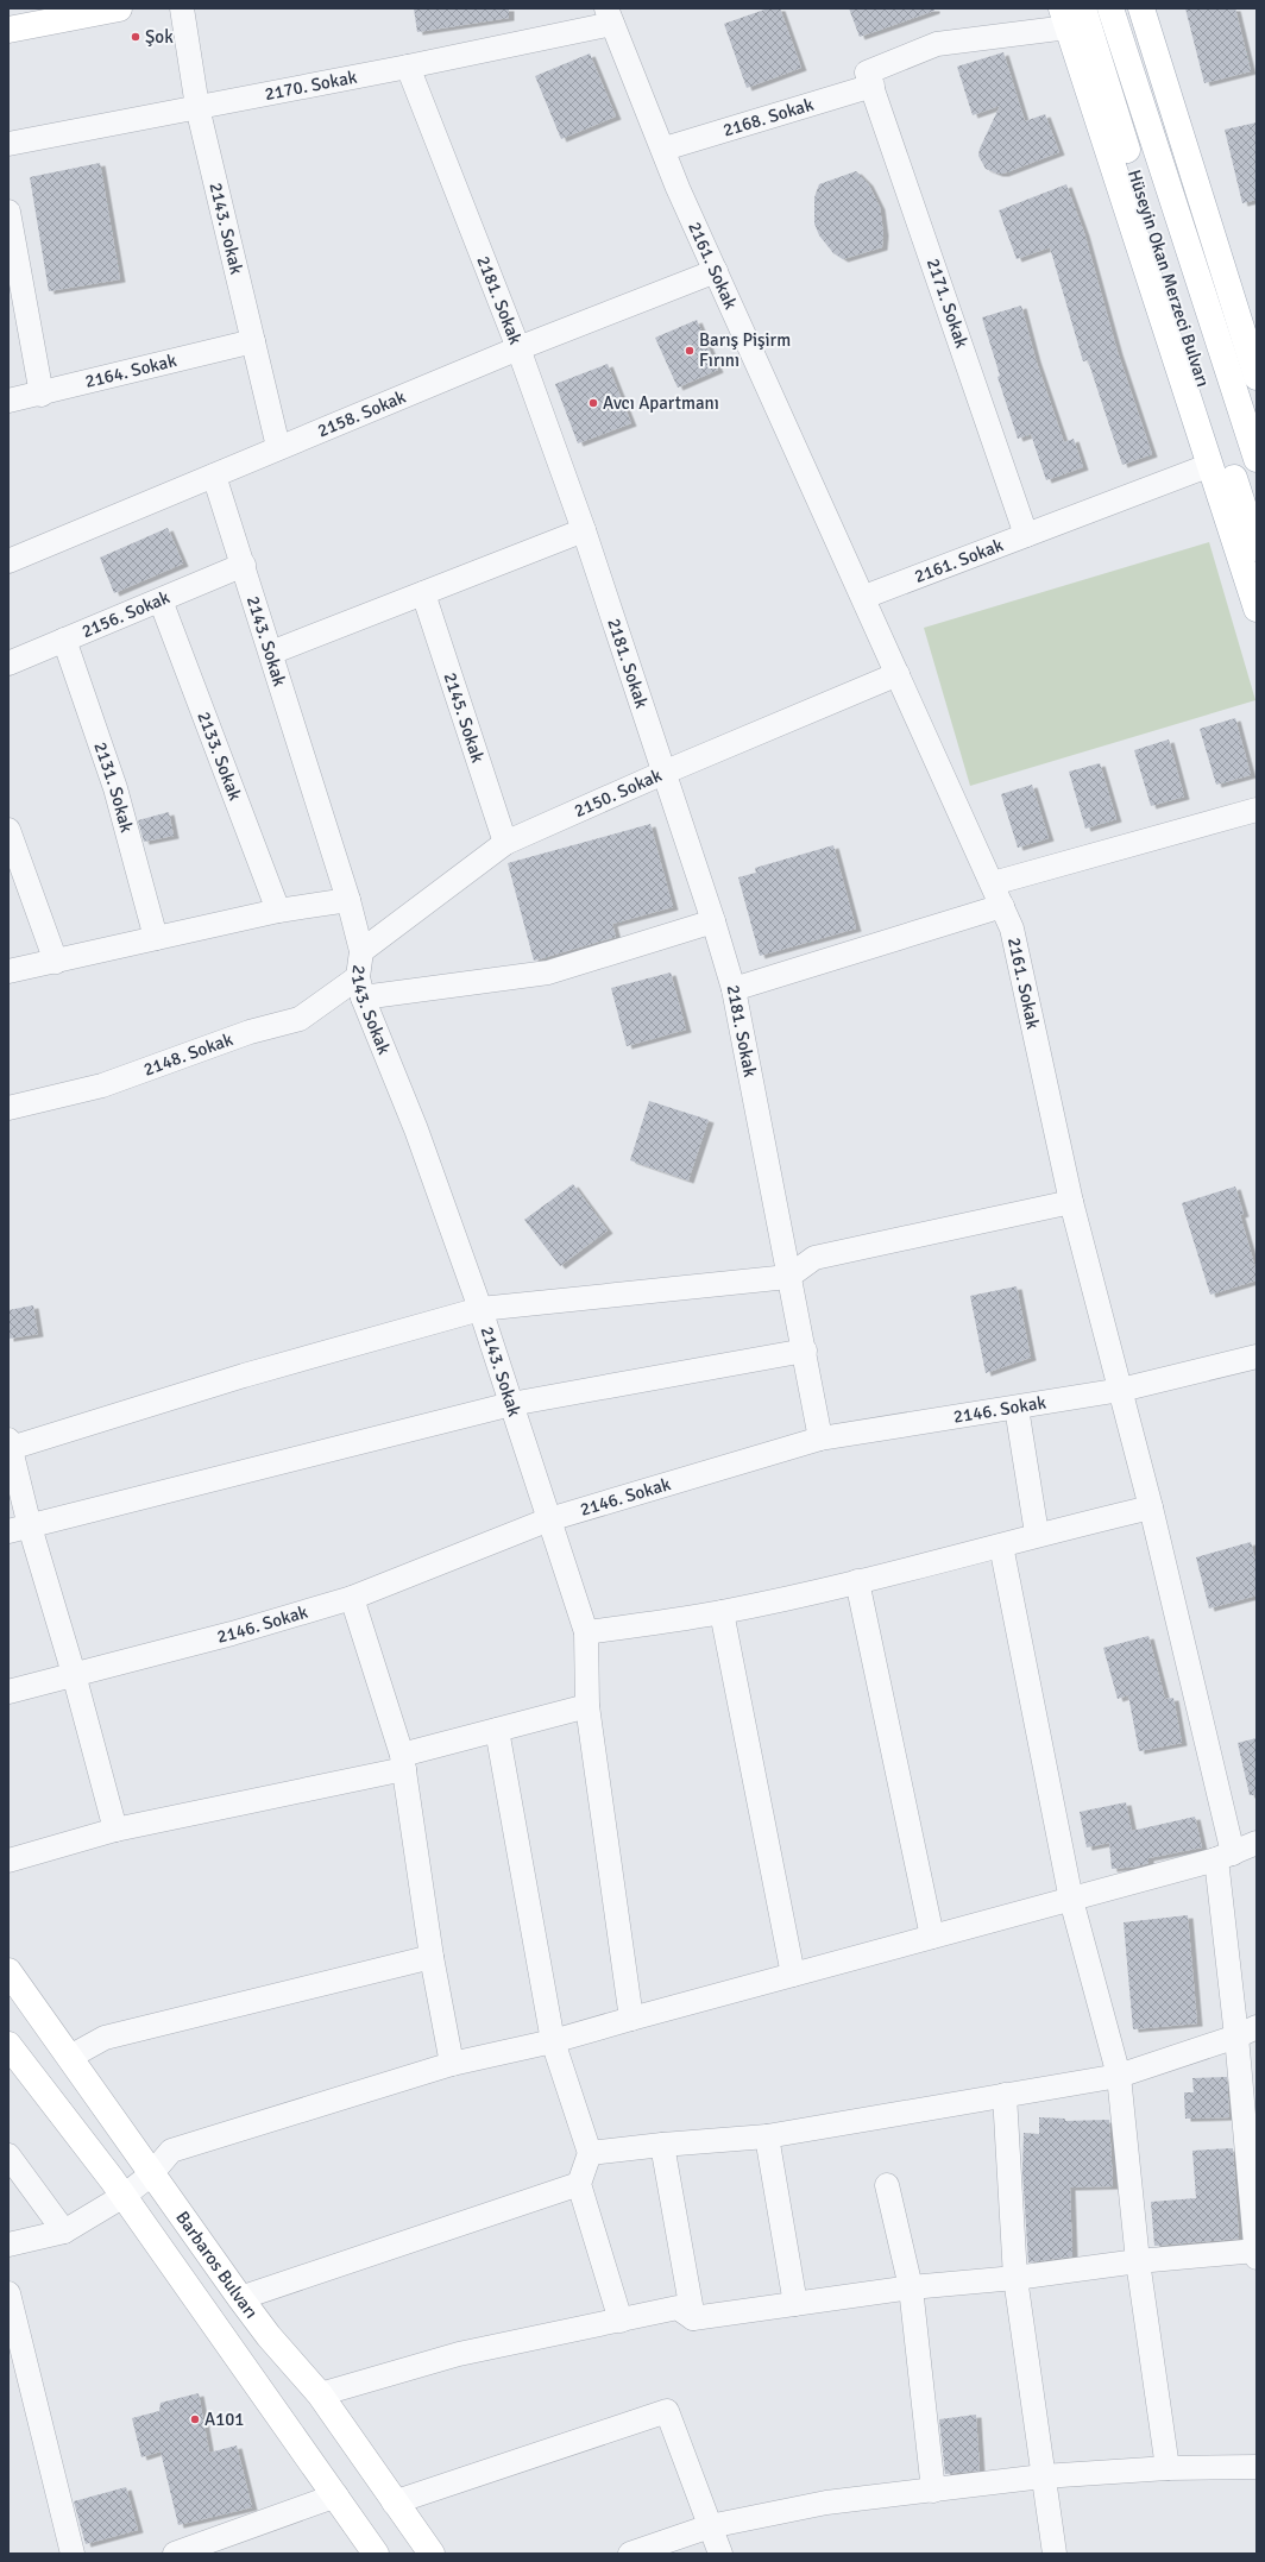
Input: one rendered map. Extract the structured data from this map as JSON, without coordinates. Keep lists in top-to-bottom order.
{
  "streets": {
    "main road": ["Hüseyin Okan Merzeci Bulvarı", "Barbaros Bulvarı"],
    "street": [
      "2170. Sokak",
      "2168. Sokak",
      "2143. Sokak",
      "2161. Sokak",
      "2181. Sokak",
      "2171. Sokak",
      "2164. Sokak",
      "2158. Sokak",
      "2156. Sokak",
      "2145. Sokak",
      "2133. Sokak",
      "2131. Sokak",
      "2150. Sokak",
      "2148. Sokak",
      "2146. Sokak"
    ]
  },
  "crossings": [
    ["2170. Sokak", "2143. Sokak"],
    ["2170. Sokak", "2161. Sokak"],
    ["2170. Sokak", "2181. Sokak"],
    ["2168. Sokak", "2161. Sokak"],
    ["2168. Sokak", "Hüseyin Okan Merzeci Bulvarı"],
    ["2168. Sokak", "2171. Sokak"],
    ["2143. Sokak", "2164. Sokak"],
    ["2143. Sokak", "2158. Sokak"],
    ["2143. Sokak", "2156. Sokak"],
    ["2143. Sokak", "2150. Sokak"],
    ["2143. Sokak", "2148. Sokak"],
    ["2143. Sokak", "2146. Sokak"],
    ["2161. Sokak", "2171. Sokak"],
    ["2161. Sokak", "2158. Sokak"],
    ["2161. Sokak", "2150. Sokak"],
    ["2161. Sokak", "2146. Sokak"],
    ["2181. Sokak", "2158. Sokak"],
    ["2181. Sokak", "2150. Sokak"],
    ["2181. Sokak", "2146. Sokak"],
    ["2156. Sokak", "2133. Sokak"],
    ["2156. Sokak", "2131. Sokak"],
    ["2145. Sokak", "2150. Sokak"]
  ],
  "places": [
    "Şok",
    "Barış Pişirm Fırını",
    "Avcı Apartmanı",
    "A101"
  ]
}
